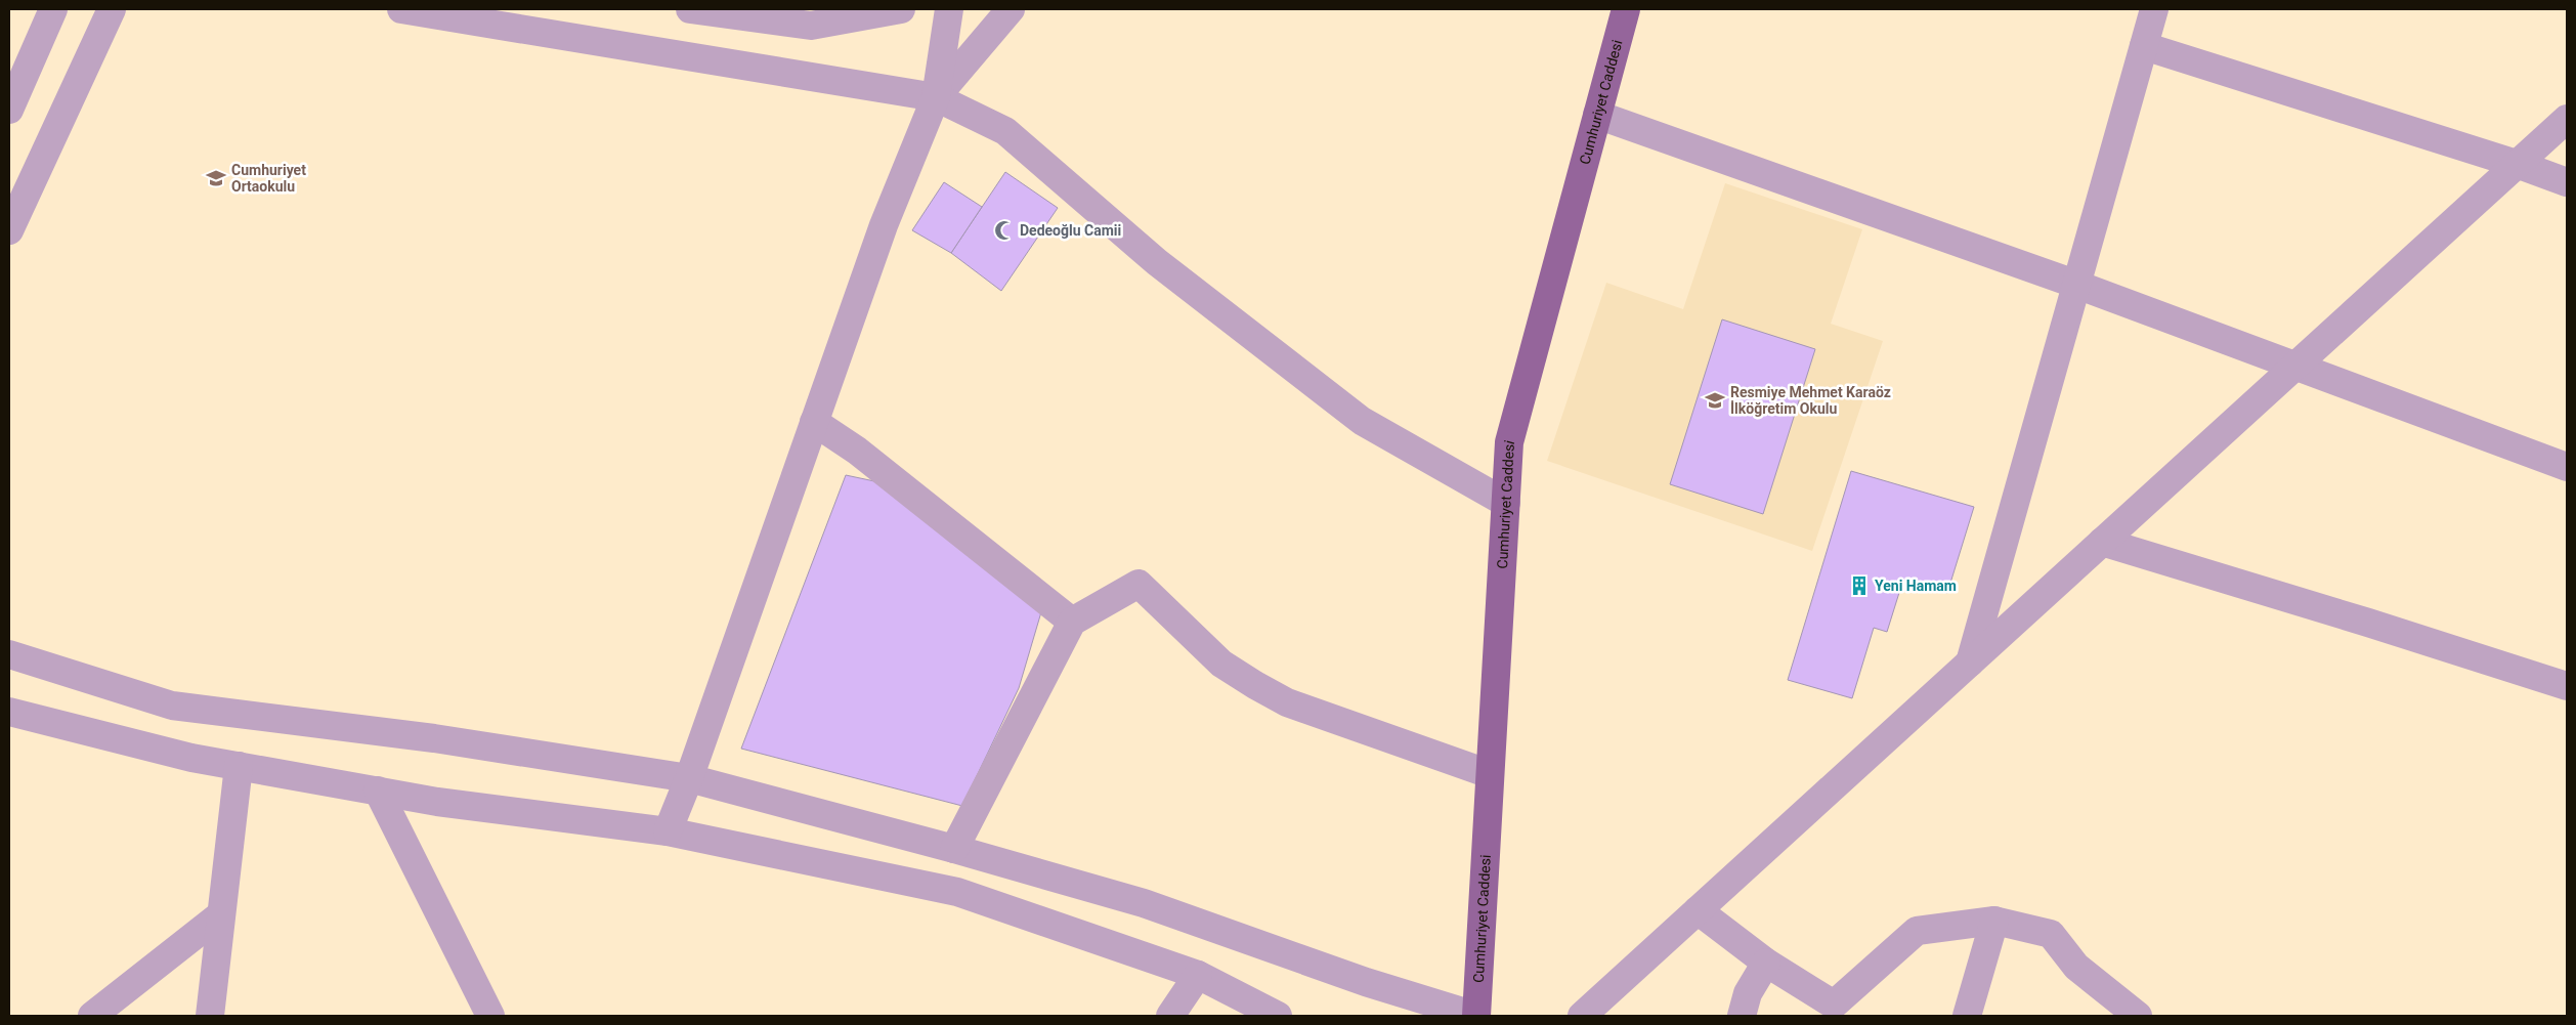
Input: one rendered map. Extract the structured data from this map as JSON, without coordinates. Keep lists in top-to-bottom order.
{
  "streets": {
    "main road": ["Cumhuriyet Caddesi"]
  },
  "places": {
    "school or university": ["Cumhuriyet Ortaokulu", "Resmiye Mehmet Karaöz İlköğretim Okulu"],
    "mosque": ["Dedeoğlu Camii"],
    "building": ["Yeni Hamam"]
  }
}
